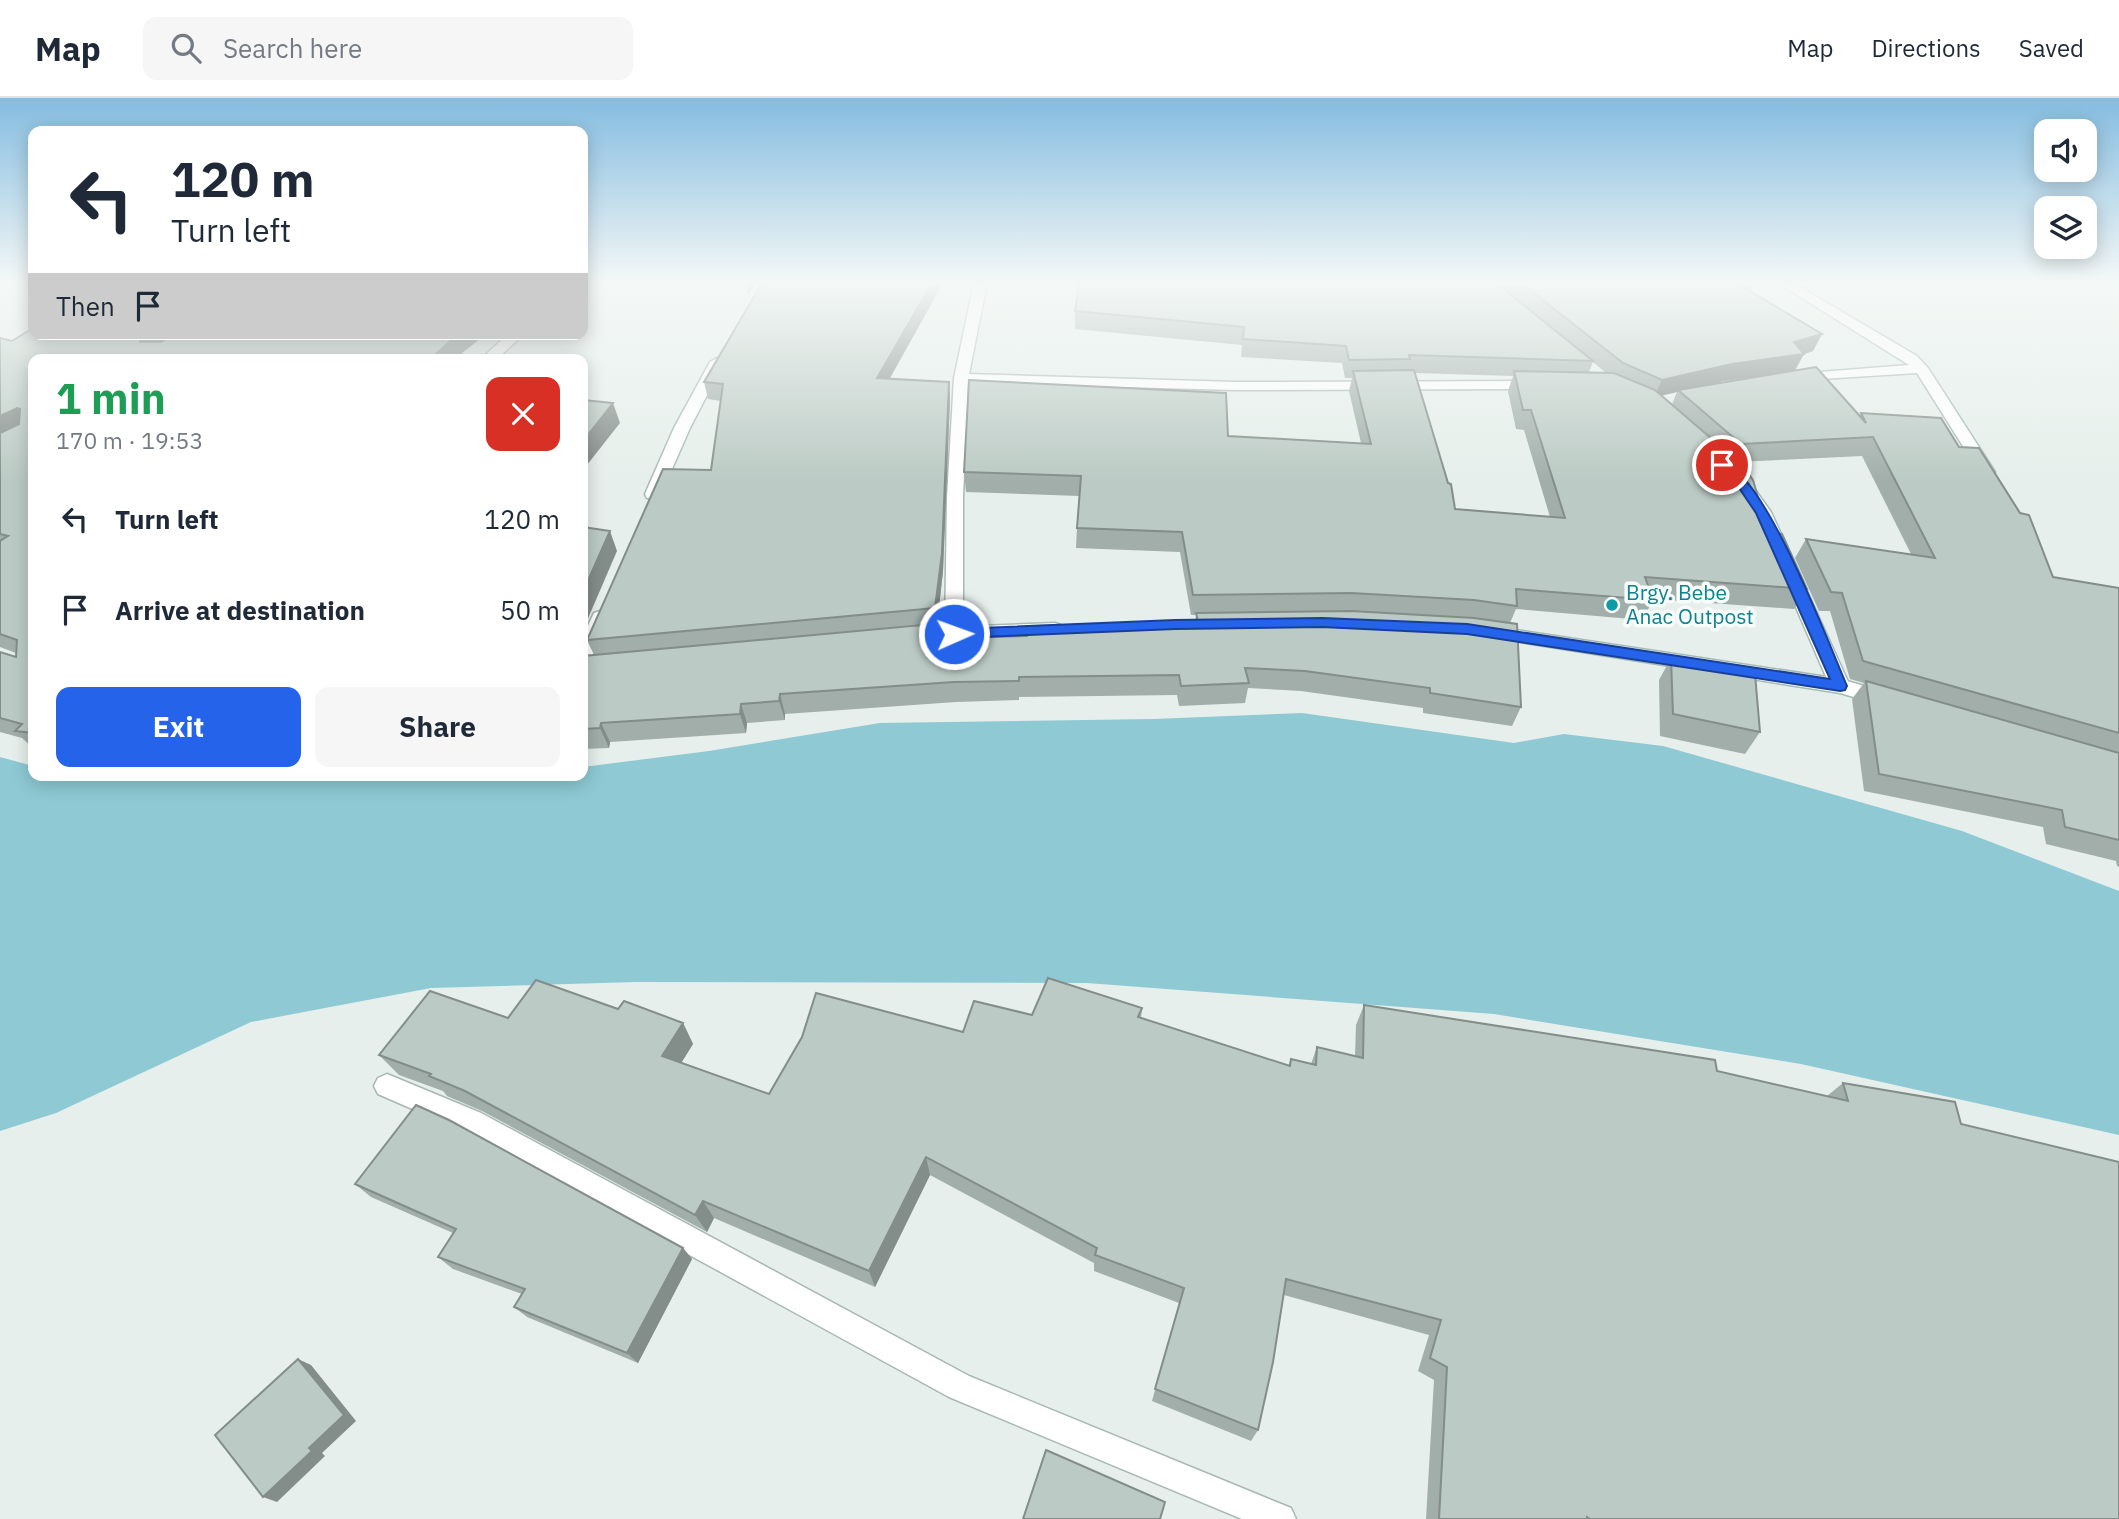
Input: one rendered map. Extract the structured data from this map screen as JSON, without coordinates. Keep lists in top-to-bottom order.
{
  "places": ["Brgy. Bebe Anac Outpost"],
  "page": {
    "header": "Map",
    "search": "Search here",
    "nav": ["Map", "Directions", "Saved"],
    "turn": ["120 m", "Turn left"],
    "then": "Then",
    "heading": ["1 min", "170 m · 19:53"],
    "list": [
      {
        "name": "Turn left",
        "value": "120 m"
      },
      {
        "name": "Arrive at destination",
        "value": "50 m"
      }
    ],
    "buttons": ["Exit", "Share"]
  }
}
